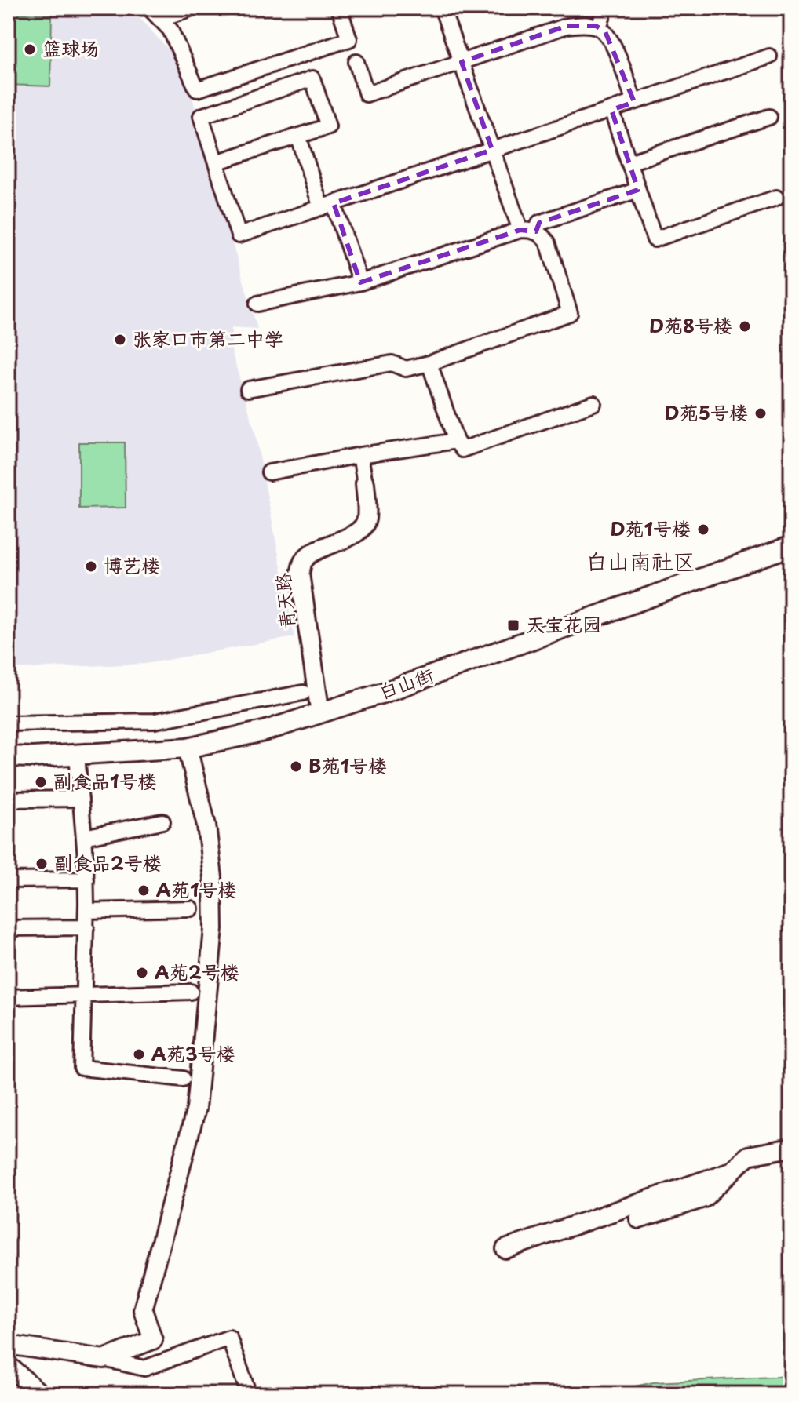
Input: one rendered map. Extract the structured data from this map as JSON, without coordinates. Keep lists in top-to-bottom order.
{
  "streets": {
    "main road": ["白山街"],
    "street": ["青天路"]
  },
  "crossings": [
    ["青天路", "白山街"]
  ],
  "districts": ["白山南社区"],
  "places": {
    "other": [
      "篮球场",
      "D苑8号楼",
      "张家口市第二中学",
      "D苑5号楼",
      "D苑1号楼",
      "博艺楼",
      "B苑1号楼",
      "副食品1号楼",
      "副食品2号楼",
      "A苑1号楼",
      "A苑2号楼",
      "A苑3号楼"
    ],
    "transit": ["天宝花园"]
  }
}
